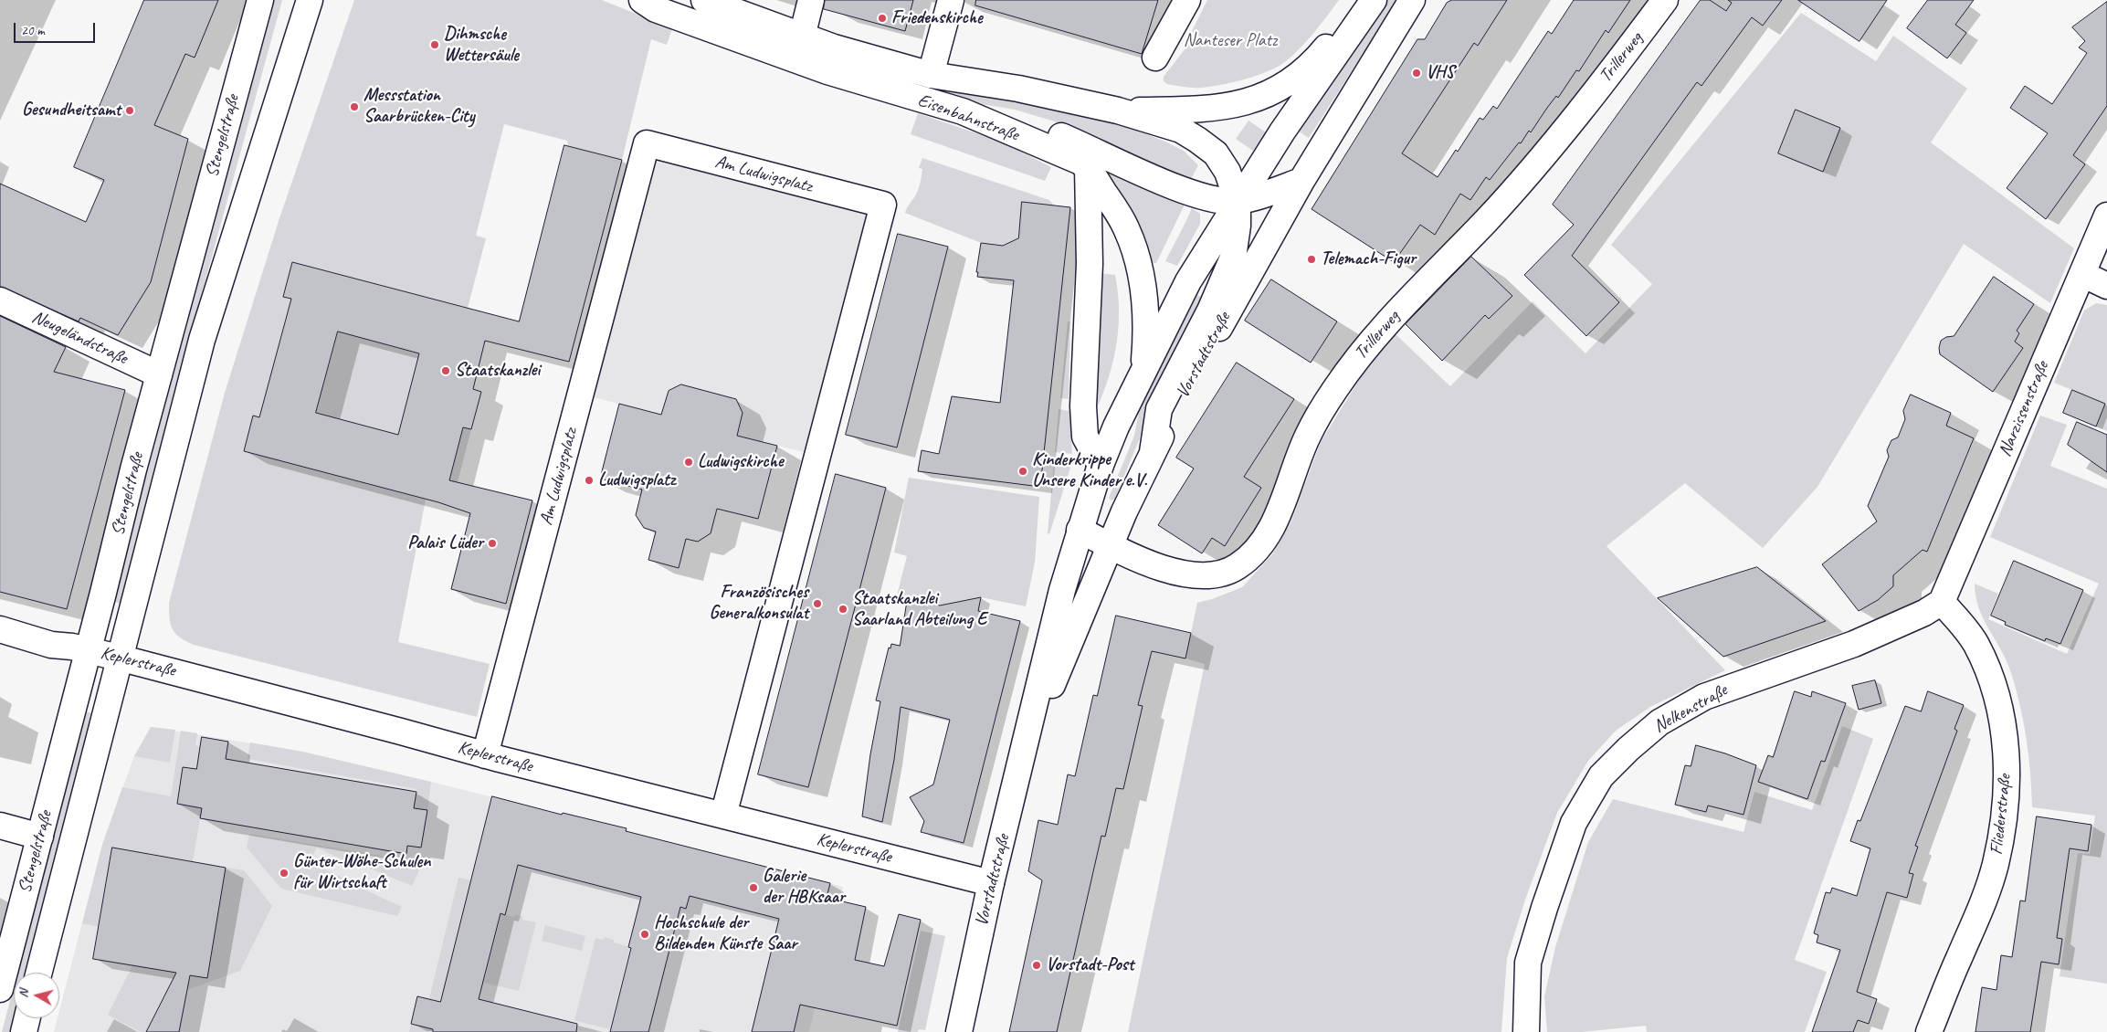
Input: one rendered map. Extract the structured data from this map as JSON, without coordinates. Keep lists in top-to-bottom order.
{
  "streets": {
    "main road": [
      "Trillerweg",
      "Eisenbahnstraße",
      "Stengelstraße",
      "Am Ludwigsplatz",
      "Neugeländstraße",
      "Vorstadtstraße",
      "Narzissenstraße",
      "Keplerstraße",
      "Nelkenstraße",
      "Fliederstraße"
    ]
  },
  "crossings": [
    ["Trillerweg", "Vorstadtstraße"],
    ["Eisenbahnstraße", "Vorstadtstraße"],
    ["Stengelstraße", "Neugeländstraße"],
    ["Stengelstraße", "Keplerstraße"],
    ["Am Ludwigsplatz", "Keplerstraße"],
    ["Vorstadtstraße", "Keplerstraße"],
    ["Narzissenstraße", "Nelkenstraße"],
    ["Narzissenstraße", "Fliederstraße"],
    ["Nelkenstraße", "Fliederstraße"]
  ],
  "parks": ["Nanteser Platz"],
  "places": [
    "Friedenskirche",
    "Dihmsche Wettersäule",
    "VHS",
    "Messstation Saarbrücken-City",
    "Gesundheitsamt",
    "Telemach-Figur",
    "Staatskanzlei",
    "Ludwigskirche",
    "Kinderkrippe Unsere Kinder e.V.",
    "Ludwigsplatz",
    "Palais Lüder",
    "Französisches Generalkonsulat",
    "Staatskanzlei Saarland Abteilung E",
    "Günter-Wöhe-Schulen für Wirtschaft",
    "Galerie der HBKsaar",
    "Hochschule der Bildenden Künste Saar",
    "Vorstadt-Post"
  ],
  "scale_bar": "20 m",
  "north": "left"
}
